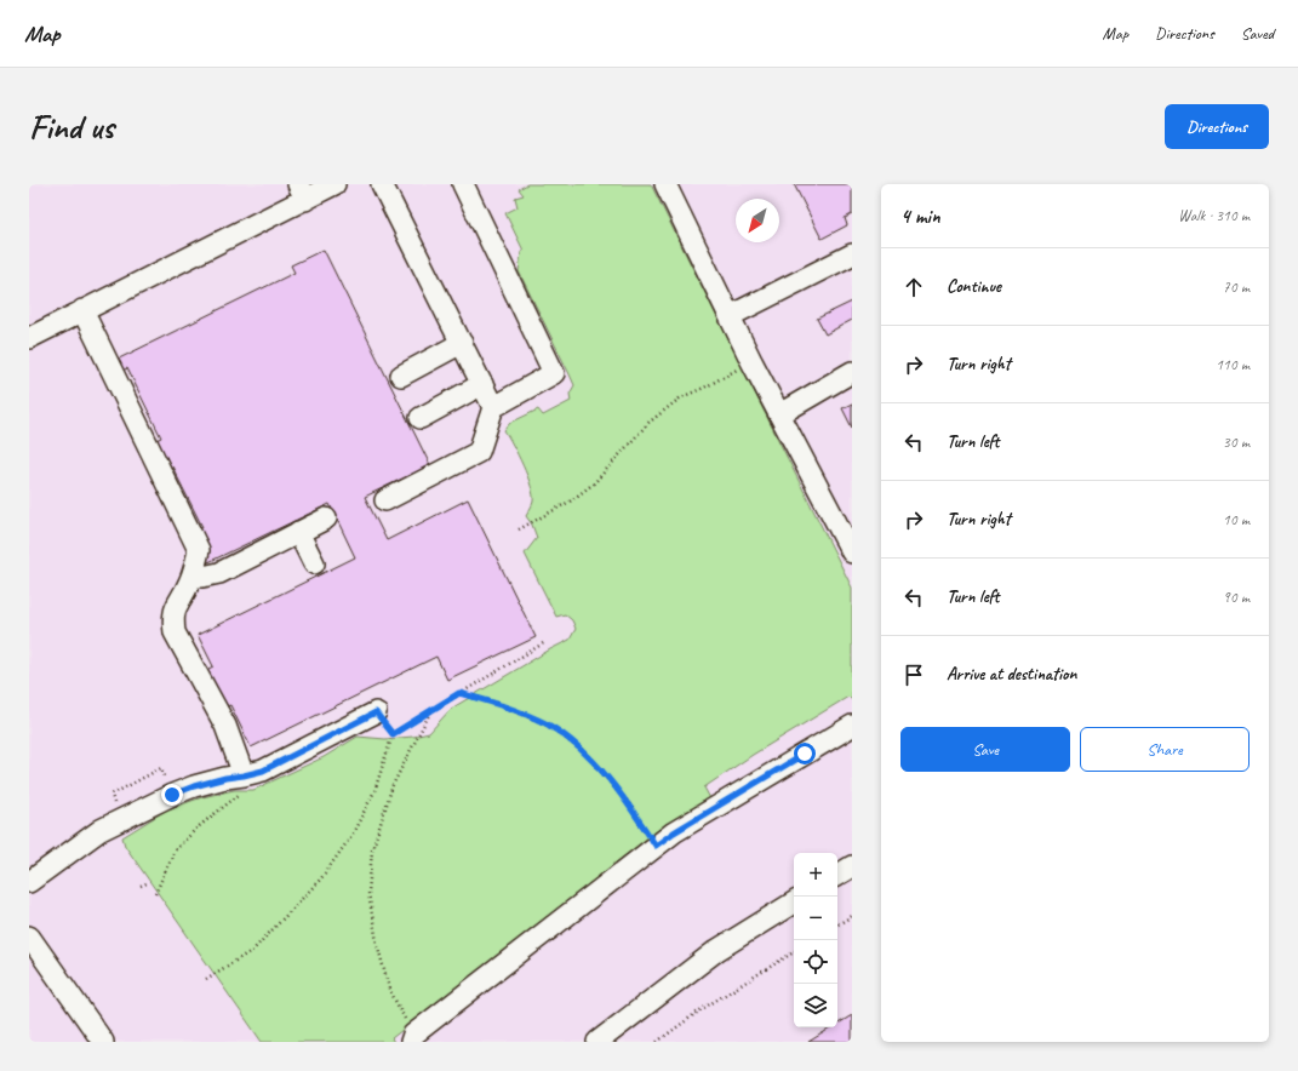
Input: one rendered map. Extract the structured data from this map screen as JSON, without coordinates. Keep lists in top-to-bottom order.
{
  "north": "bottom left",
  "page": {
    "header": "Map",
    "nav": ["Map", "Directions", "Saved"],
    "buttons": [
      "Directions",
      ["Save", "Share"]
    ],
    "title": "Find us",
    "heading": ["4 min", "Walk · 310 m"],
    "list": [
      ["Continue", "70 m"],
      ["Turn right", "110 m"],
      ["Turn left", "30 m"],
      ["Turn right", "10 m"],
      ["Turn left", "90 m"],
      "Arrive at destination"
    ],
    "map_buttons": ["+", "−"]
  }
}
